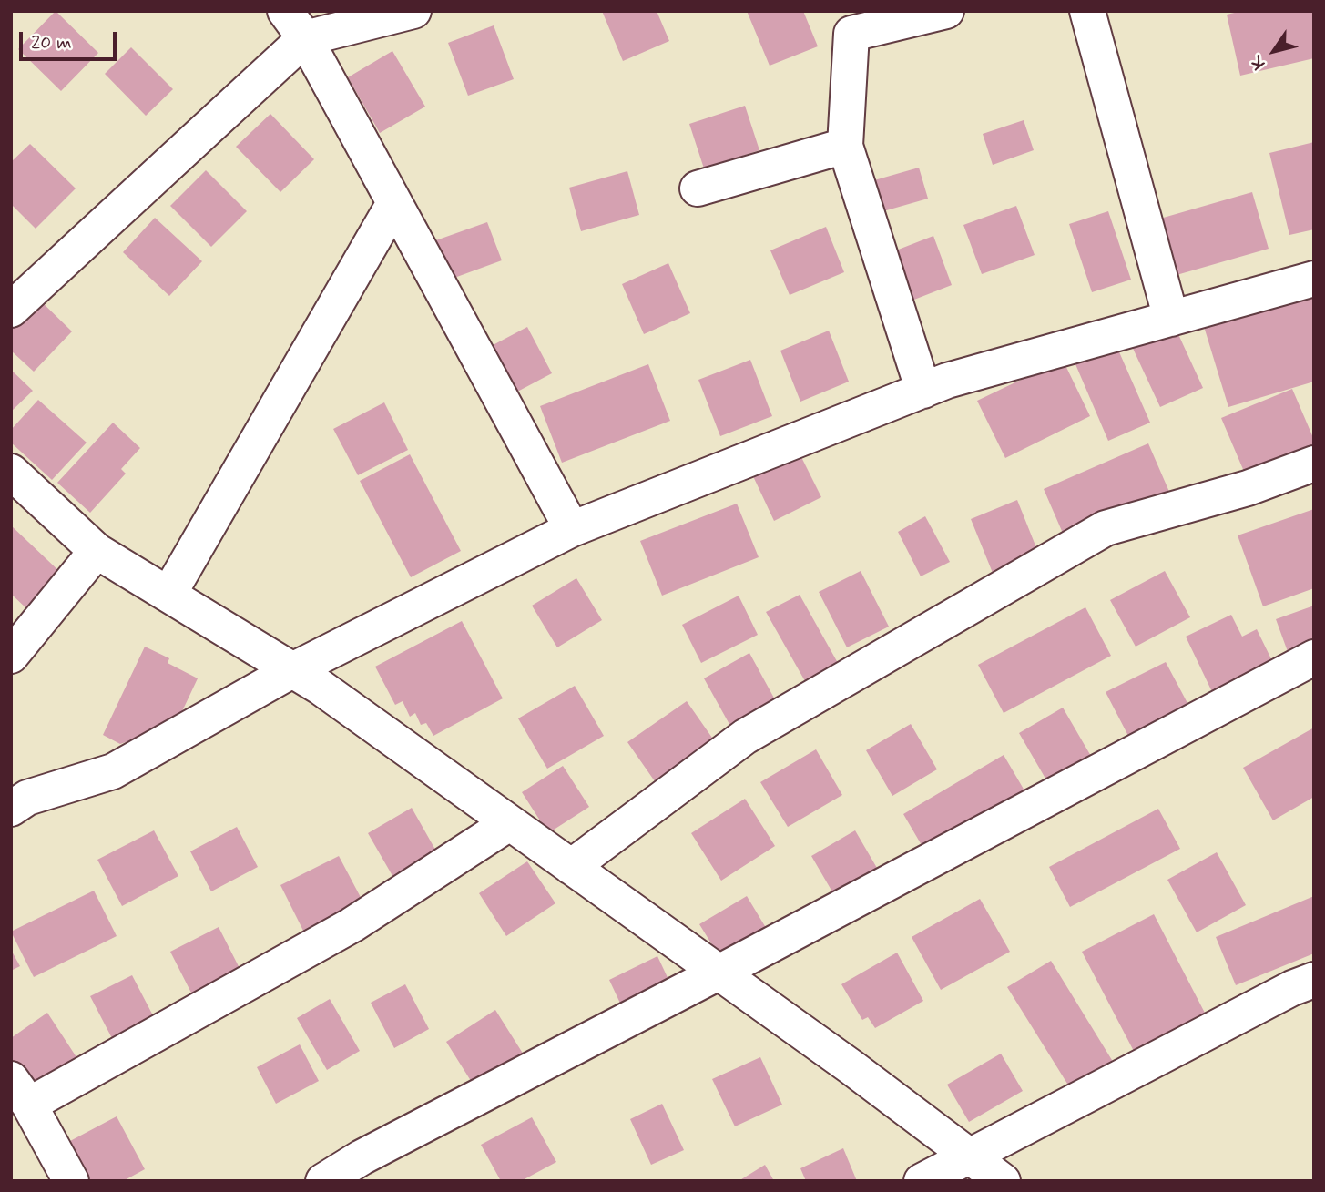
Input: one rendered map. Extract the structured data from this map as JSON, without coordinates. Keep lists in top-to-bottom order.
{
  "scale_bar": "20 m",
  "north": "bottom left"
}
